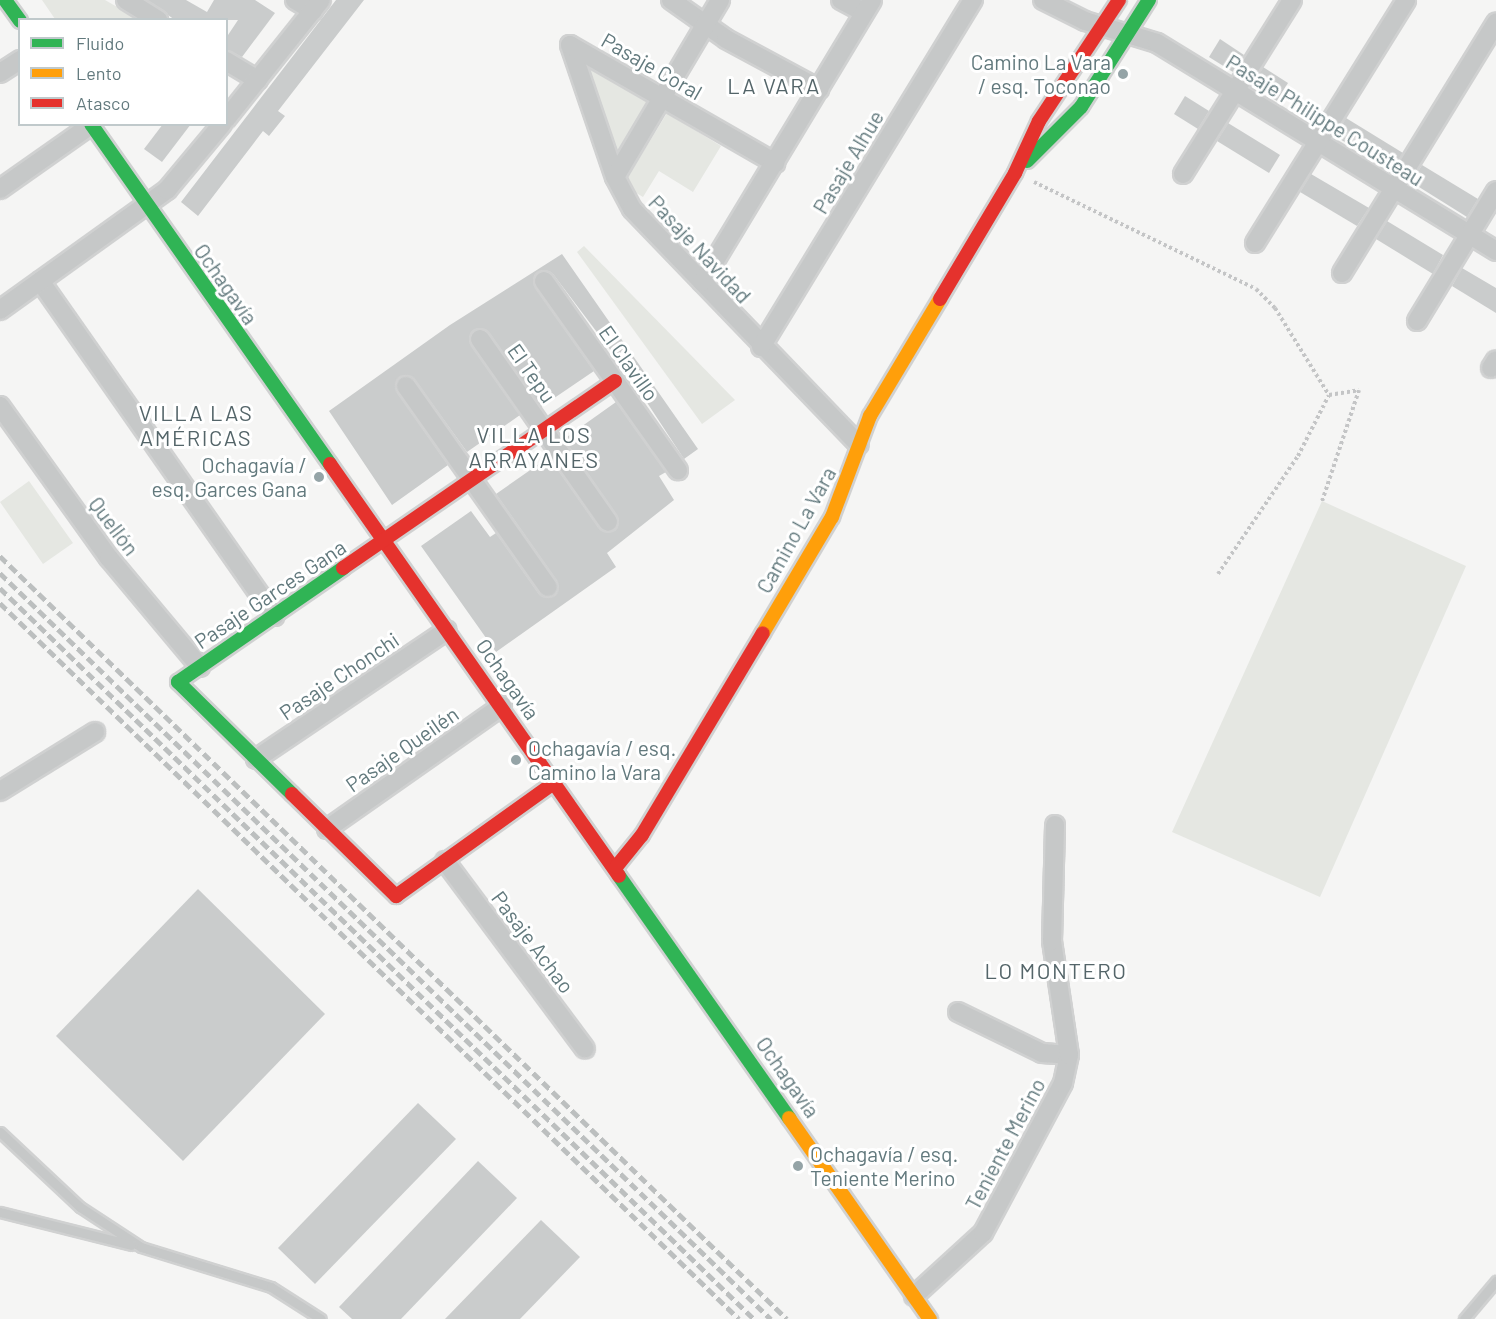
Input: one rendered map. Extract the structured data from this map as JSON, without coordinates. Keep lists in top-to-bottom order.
{
  "streets": {
    "street": [
      "Pasaje Coral",
      "Pasaje Philippe Cousteau",
      "Pasaje Alhue",
      "Pasaje Navidad",
      "Ochagavía",
      "El Clavillo",
      "El Tepu",
      "Quellón",
      "Camino La Vara",
      "Pasaje Garces Gana",
      "Pasaje Chonchi",
      "Pasaje Queilén",
      "Pasaje Achao",
      "Teniente Merino"
    ]
  },
  "crossings": [
    ["Pasaje Coral", "Pasaje Navidad"],
    ["Pasaje Philippe Cousteau", "Camino La Vara"],
    ["Pasaje Alhue", "Pasaje Navidad"],
    ["Pasaje Navidad", "Camino La Vara"],
    ["Ochagavía", "Camino La Vara"],
    ["Ochagavía", "Pasaje Garces Gana"],
    ["Ochagavía", "Pasaje Chonchi"],
    ["Ochagavía", "Pasaje Queilén"],
    ["Ochagavía", "Teniente Merino"],
    ["El Clavillo", "Pasaje Garces Gana"],
    ["El Tepu", "Pasaje Garces Gana"],
    ["Quellón", "Pasaje Garces Gana"],
    ["Pasaje Garces Gana", "Pasaje Chonchi"]
  ],
  "districts": [
    "LA VARA",
    "VILLA LAS AMÉRICAS",
    "VILLA LOS ARRAYANES",
    "LO MONTERO"
  ],
  "places": [
    "Camino La Vara / esq. Toconao",
    "Ochagavía / esq. Garces Gana",
    "Ochagavía / esq. Camino la Vara",
    "Ochagavía / esq. Teniente Merino"
  ],
  "legend": ["Fluido", "Lento", "Atasco"]
}
